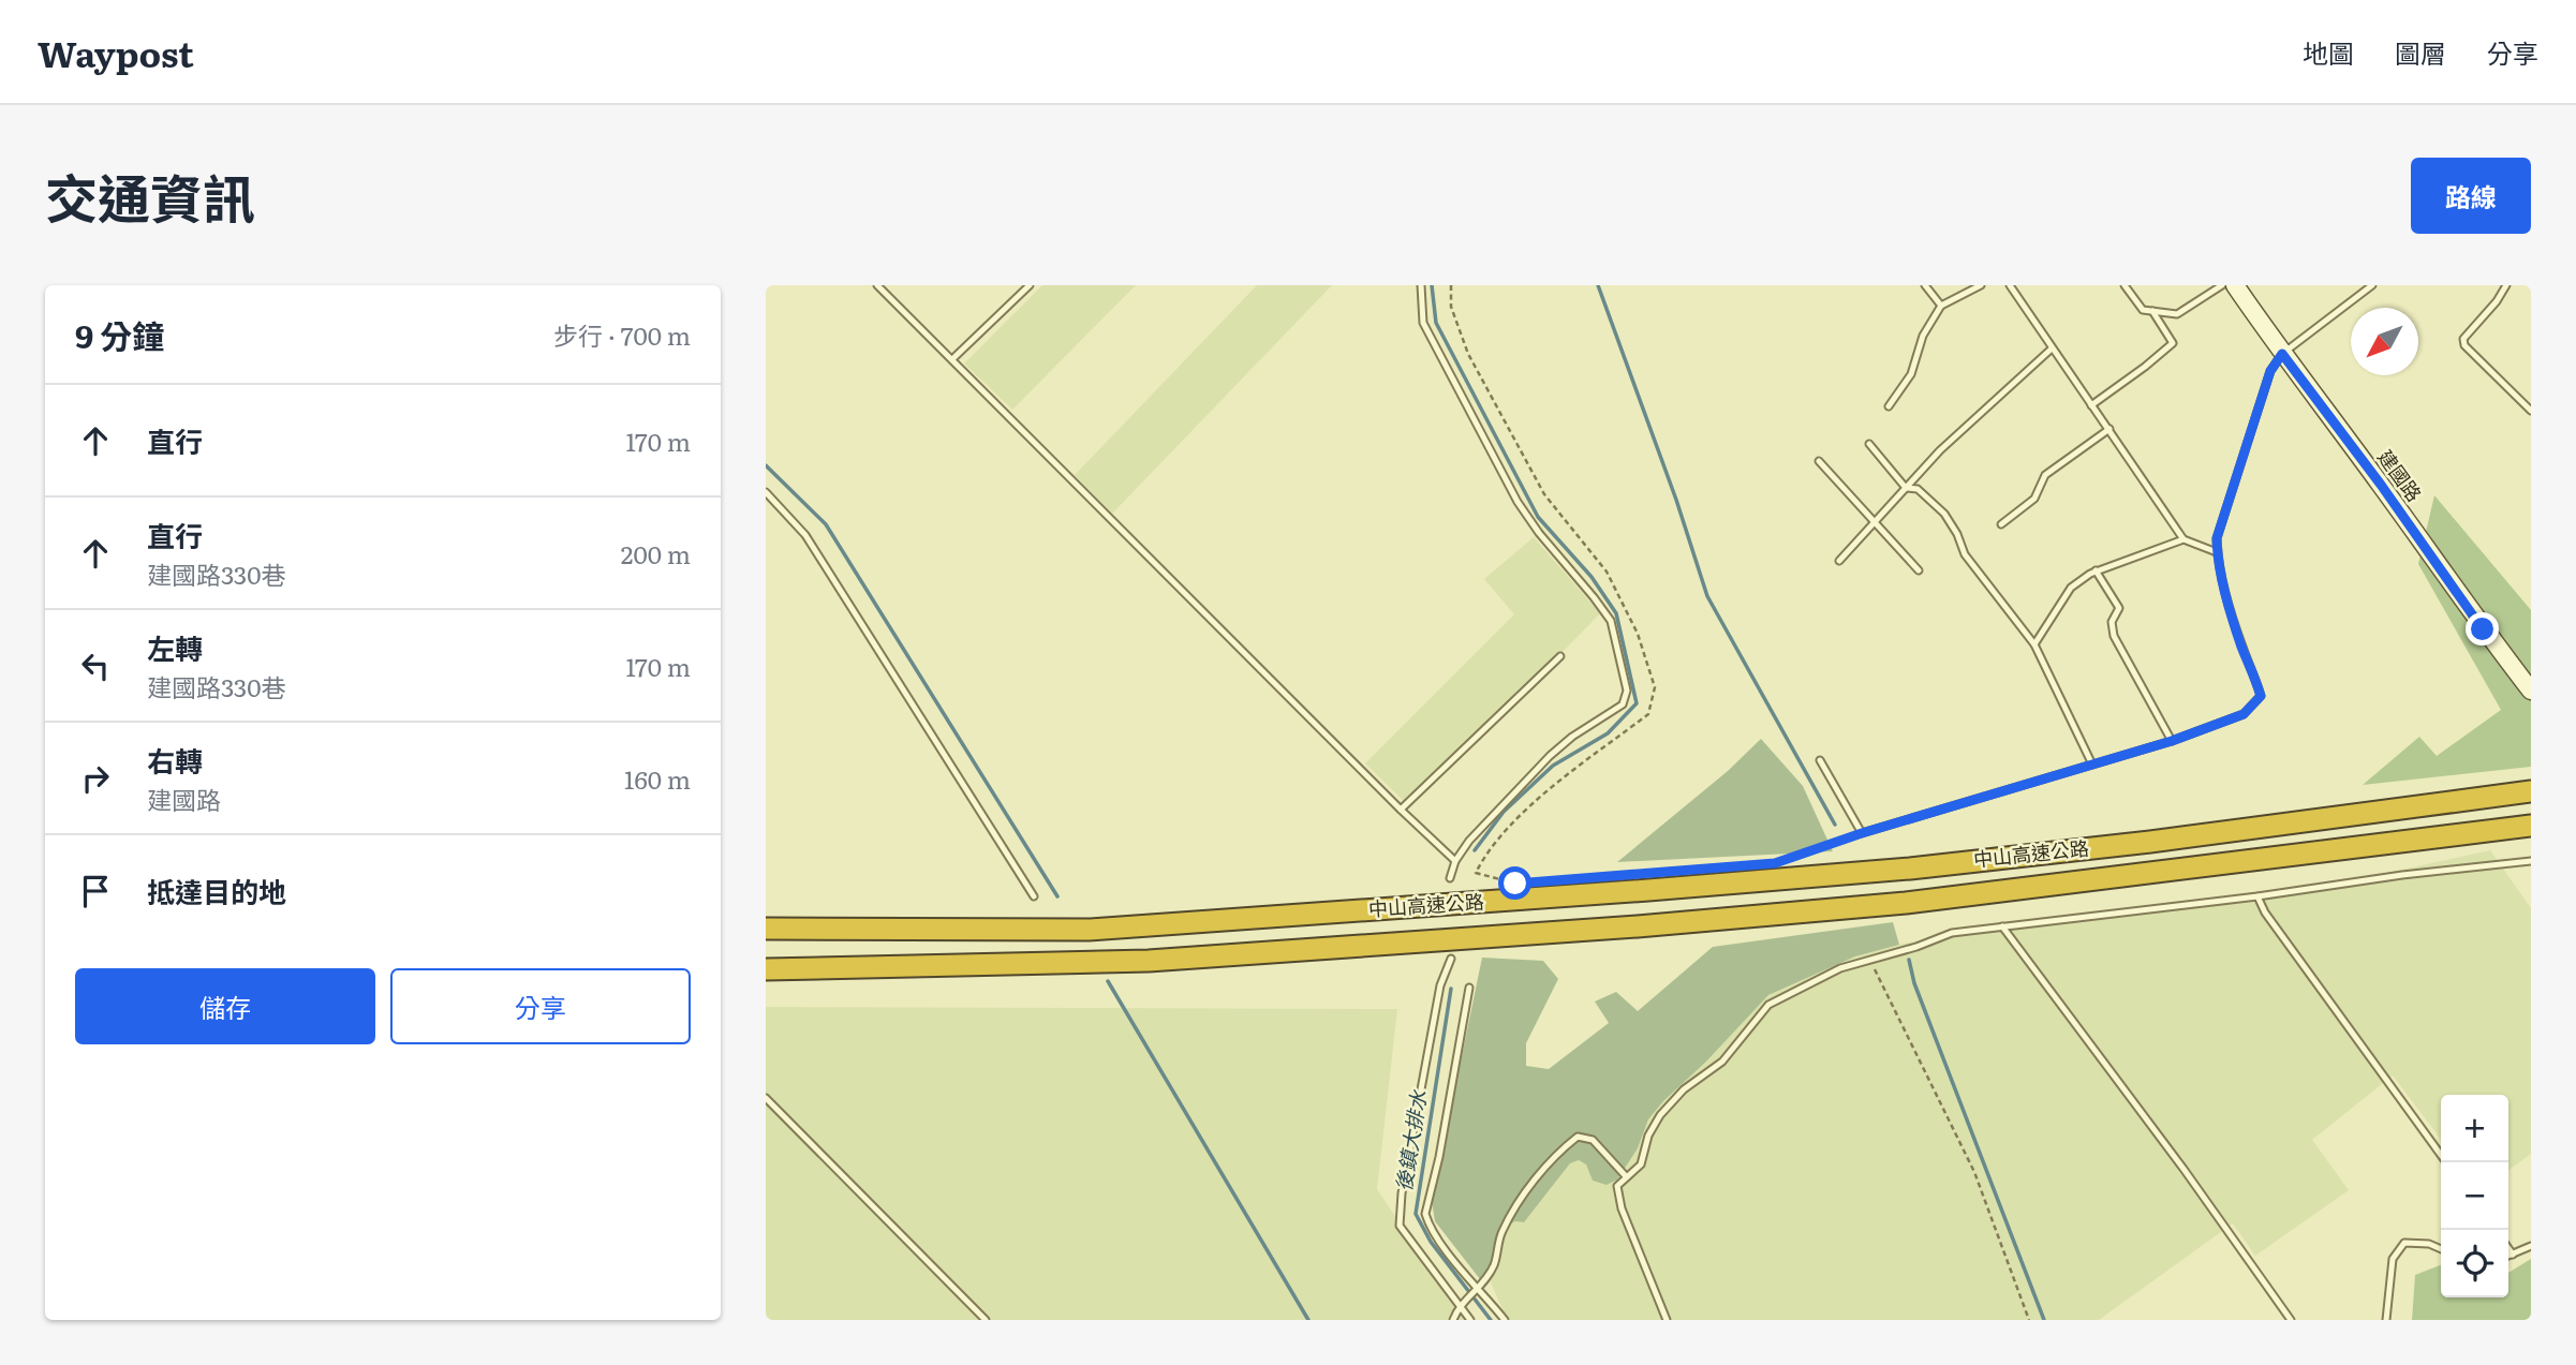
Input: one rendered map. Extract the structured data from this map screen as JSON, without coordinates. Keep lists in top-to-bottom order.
{
  "streets": {
    "highway": ["中山高速公路"],
    "street": ["建國路"]
  },
  "water": ["後鎮大排水"],
  "north": "bottom left",
  "page": {
    "header": "Waypost",
    "nav": ["地圖", "圖層", "分享"],
    "title": "交通資訊",
    "buttons": [
      "路線",
      ["儲存", "分享"]
    ],
    "heading": ["9 分鐘", "步行 · 700 m"],
    "list": [
      ["直行", "170 m"],
      ["直行", "建國路330巷", "200 m"],
      ["左轉", "建國路330巷", "170 m"],
      ["右轉", "建國路", "160 m"],
      "抵達目的地"
    ],
    "map_buttons": ["+", "−"]
  }
}
